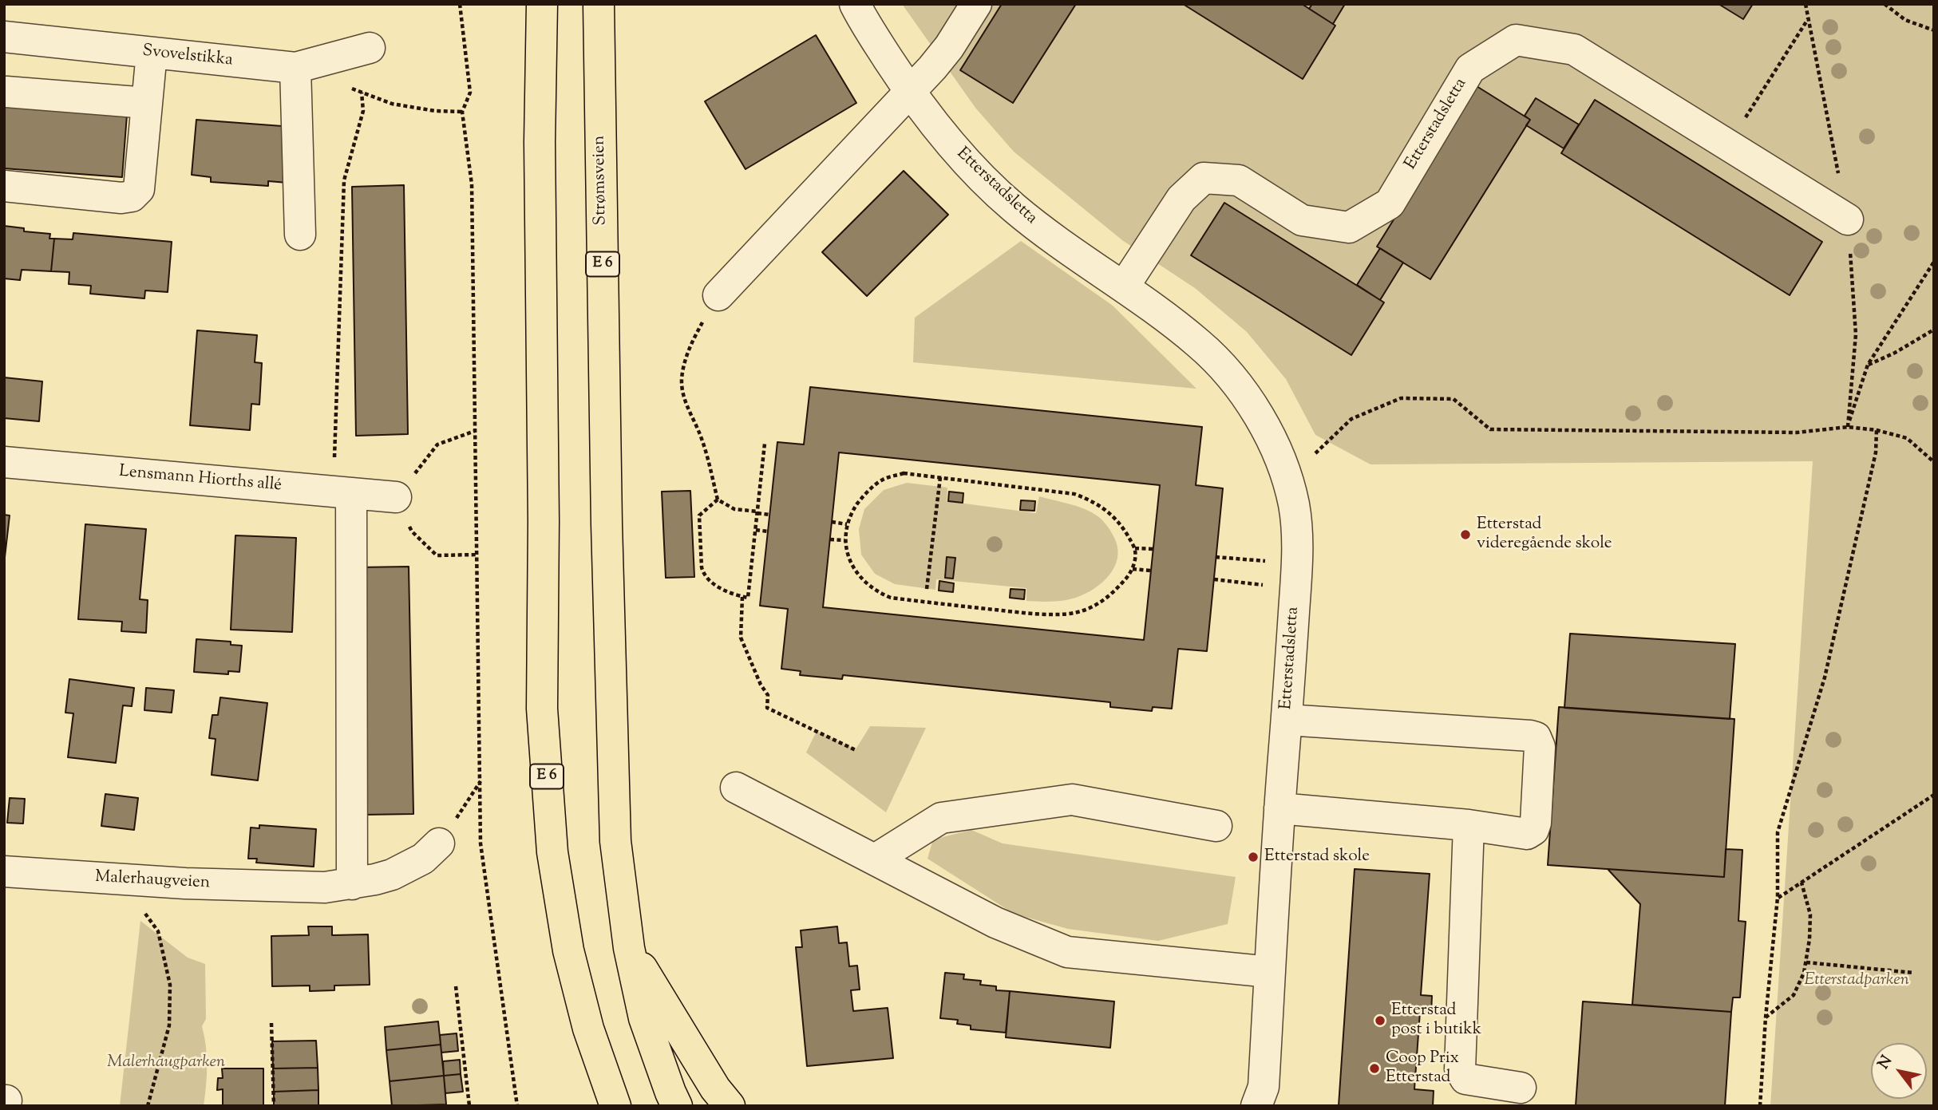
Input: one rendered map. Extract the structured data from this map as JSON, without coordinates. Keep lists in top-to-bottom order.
{
  "streets": {
    "highway": ["Strømsveien", "E 6"],
    "street": [
      "Svovelstikka",
      "Etterstadsletta",
      "Lensmann Hiorths allé",
      "Malerhaugveien"
    ]
  },
  "crossings": [
    ["Strømsveien", "E 6"]
  ],
  "parks": ["Etterstadparken", "Malerhaugparken"],
  "places": [
    "Etterstad videregående skole",
    "Etterstad skole",
    "Etterstad post i butikk",
    "Coop Prix Etterstad"
  ],
  "north": "top left"
}
